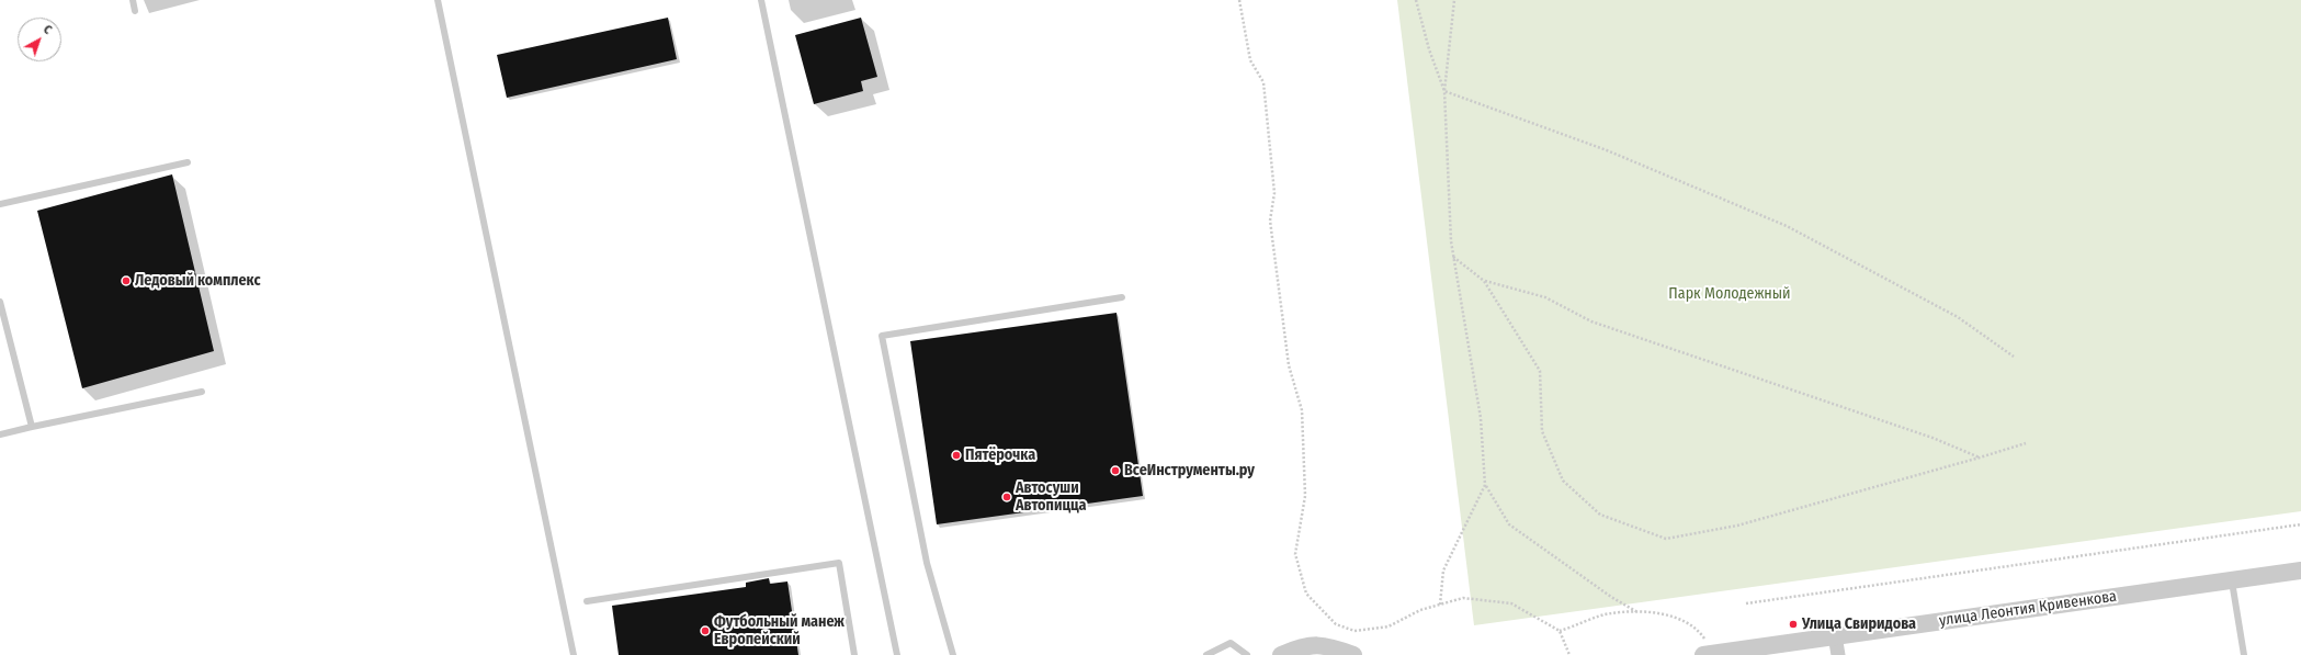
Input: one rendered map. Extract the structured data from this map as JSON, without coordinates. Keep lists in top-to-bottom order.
{
  "streets": {
    "street": ["улица Леонтия Кривенкова"]
  },
  "parks": ["Парк Молодежный"],
  "places": [
    "Ледовый комплекс",
    "Пятёрочка",
    "ВсеИнструменты.ру",
    "Автосуши Автопицца",
    "Улица Свиридова",
    "Футбольный манеж Европейский"
  ],
  "north": "top right"
}
